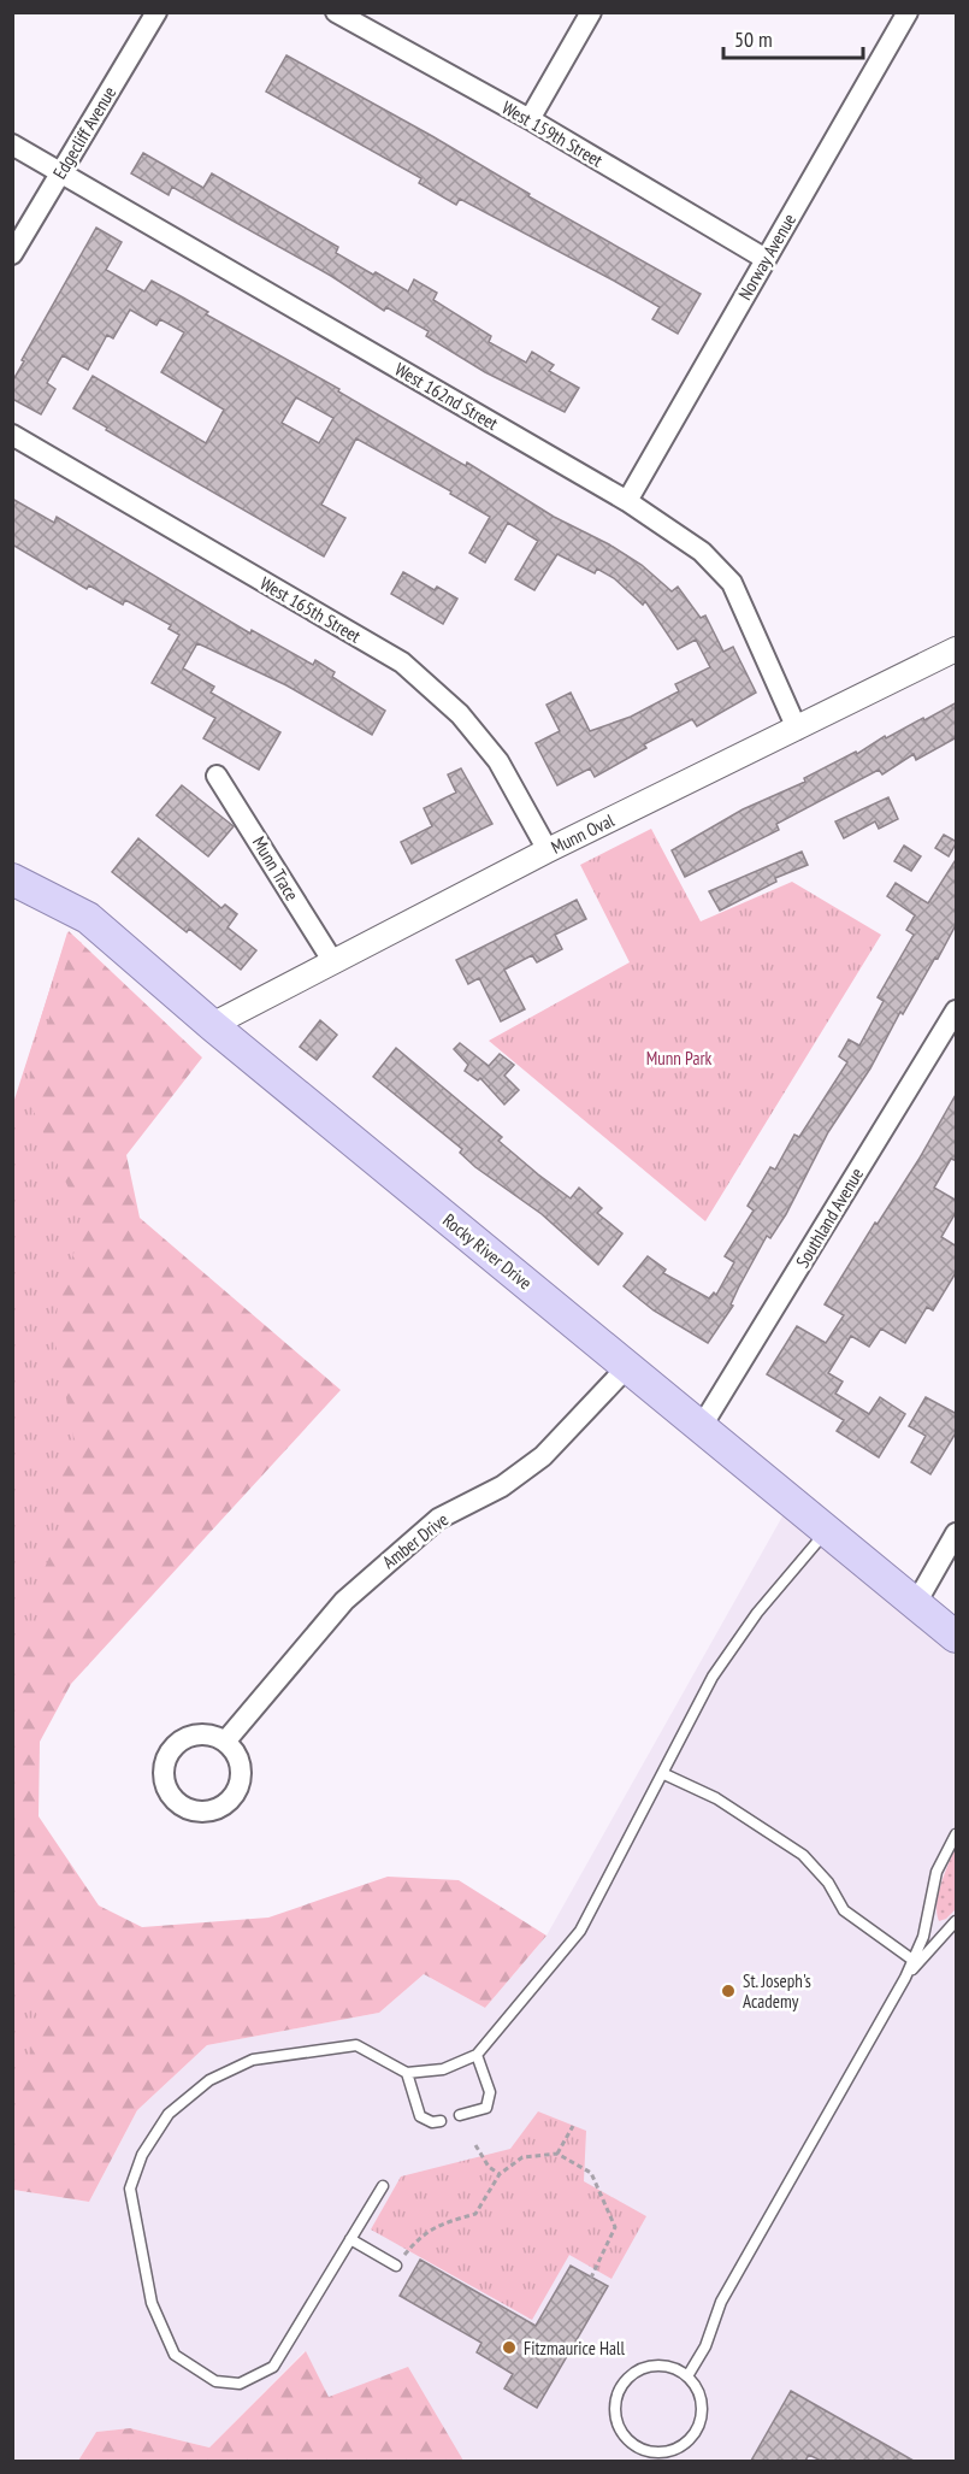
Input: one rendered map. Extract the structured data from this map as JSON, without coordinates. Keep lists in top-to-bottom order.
{
  "streets": {
    "main road": ["Rocky River Drive"],
    "street": [
      "Edgecliff Avenue",
      "West 159th Street",
      "Norway Avenue",
      "West 162nd Street",
      "West 165th Street",
      "Munn Oval",
      "Munn Trace",
      "Southland Avenue",
      "Amber Drive"
    ]
  },
  "crossings": [
    ["Edgecliff Avenue", "West 162nd Street"],
    ["West 159th Street", "Norway Avenue"],
    ["Norway Avenue", "West 162nd Street"],
    ["West 162nd Street", "Munn Oval"],
    ["West 165th Street", "Munn Oval"],
    ["Munn Oval", "Munn Trace"],
    ["Munn Oval", "Rocky River Drive"],
    ["Southland Avenue", "Rocky River Drive"],
    ["Rocky River Drive", "Amber Drive"]
  ],
  "parks": ["Munn Park"],
  "places": ["St. Joseph's Academy", "Fitzmaurice Hall"],
  "scale_bar": "50 m"
}
